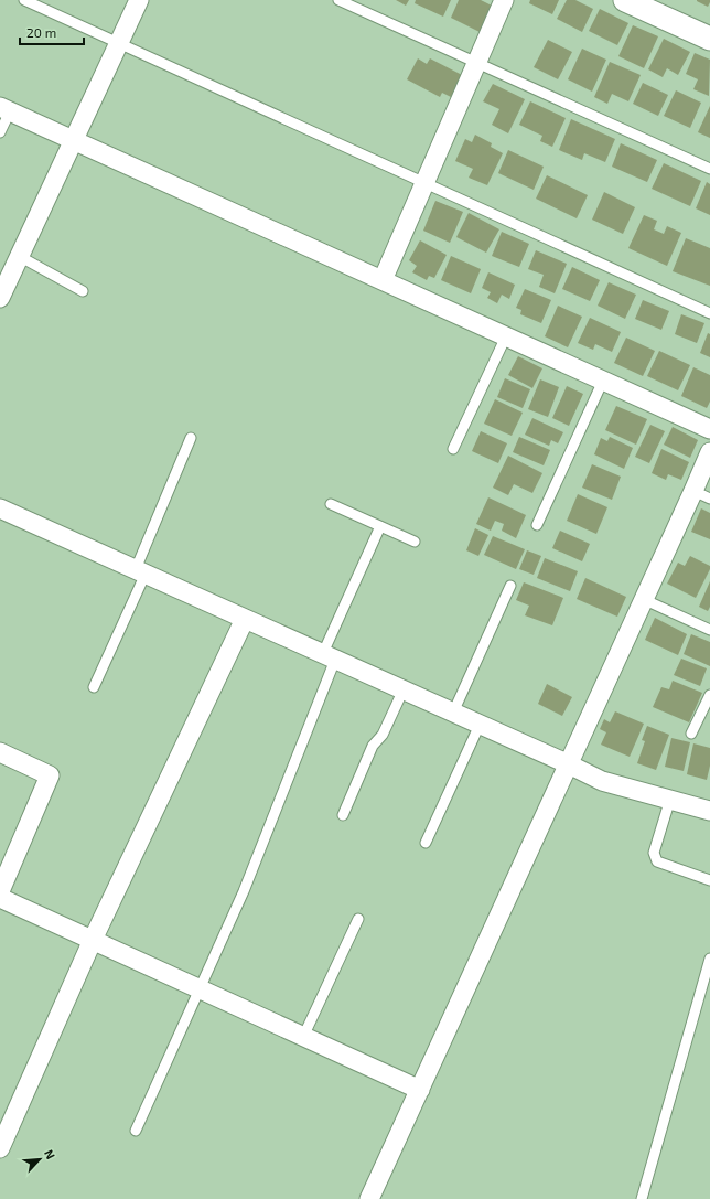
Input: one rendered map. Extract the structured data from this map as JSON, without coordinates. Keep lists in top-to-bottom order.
{
  "scale_bar": "20 m",
  "north": "top right"
}
